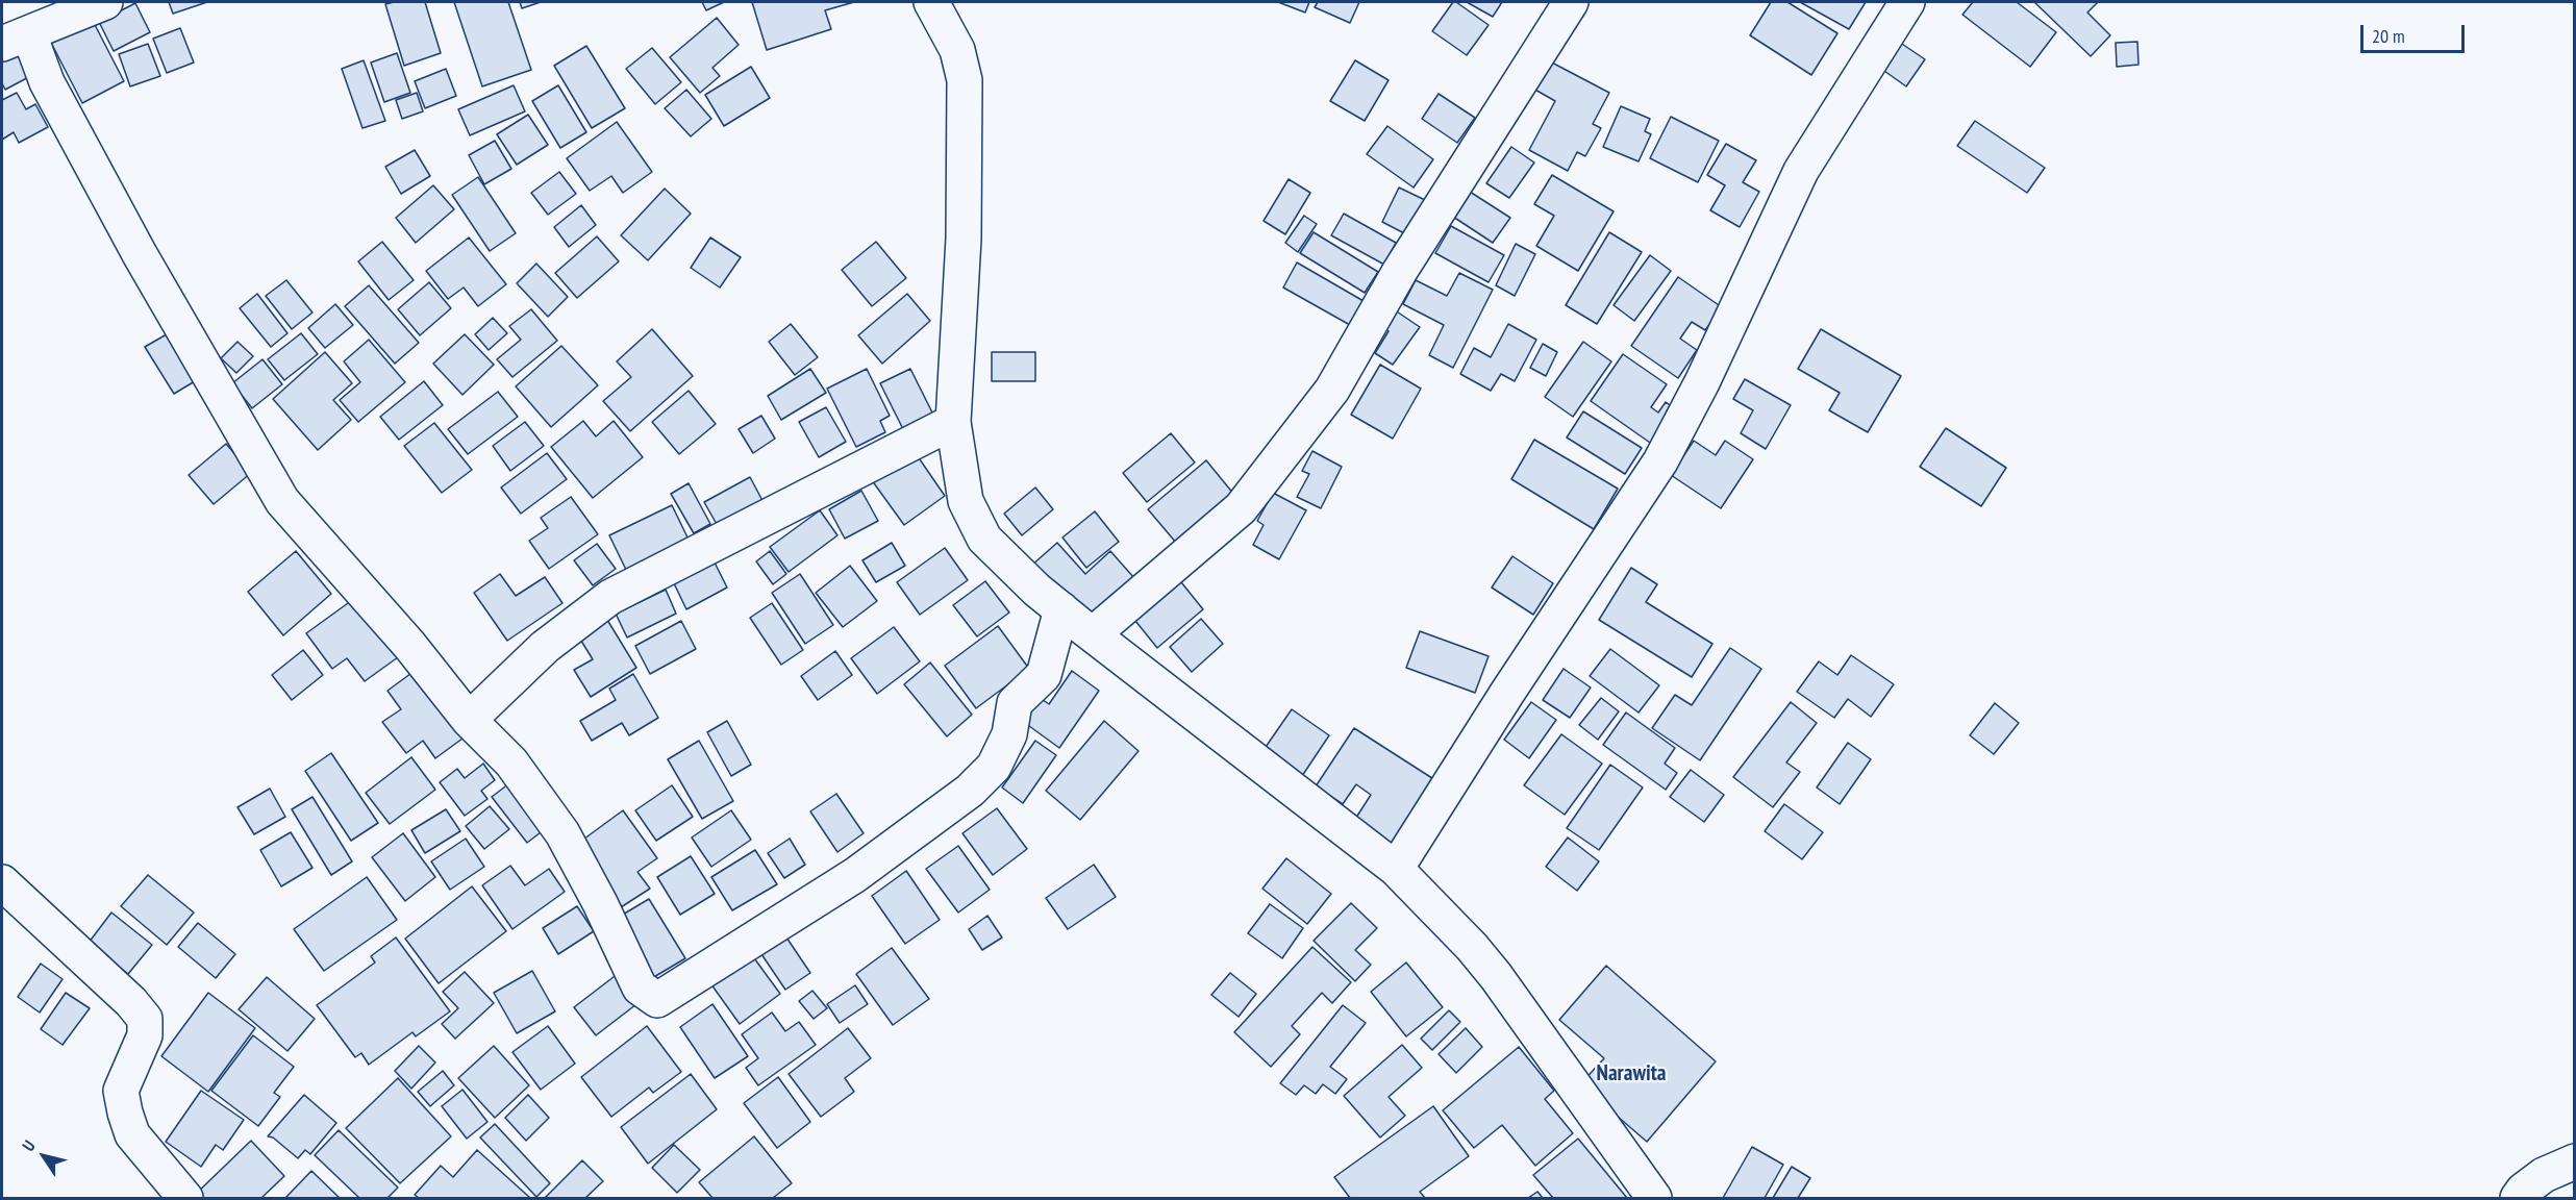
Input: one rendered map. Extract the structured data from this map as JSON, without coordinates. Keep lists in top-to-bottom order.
{
  "districts": ["Narawita"],
  "scale_bar": "20 m",
  "north": "top left"
}
